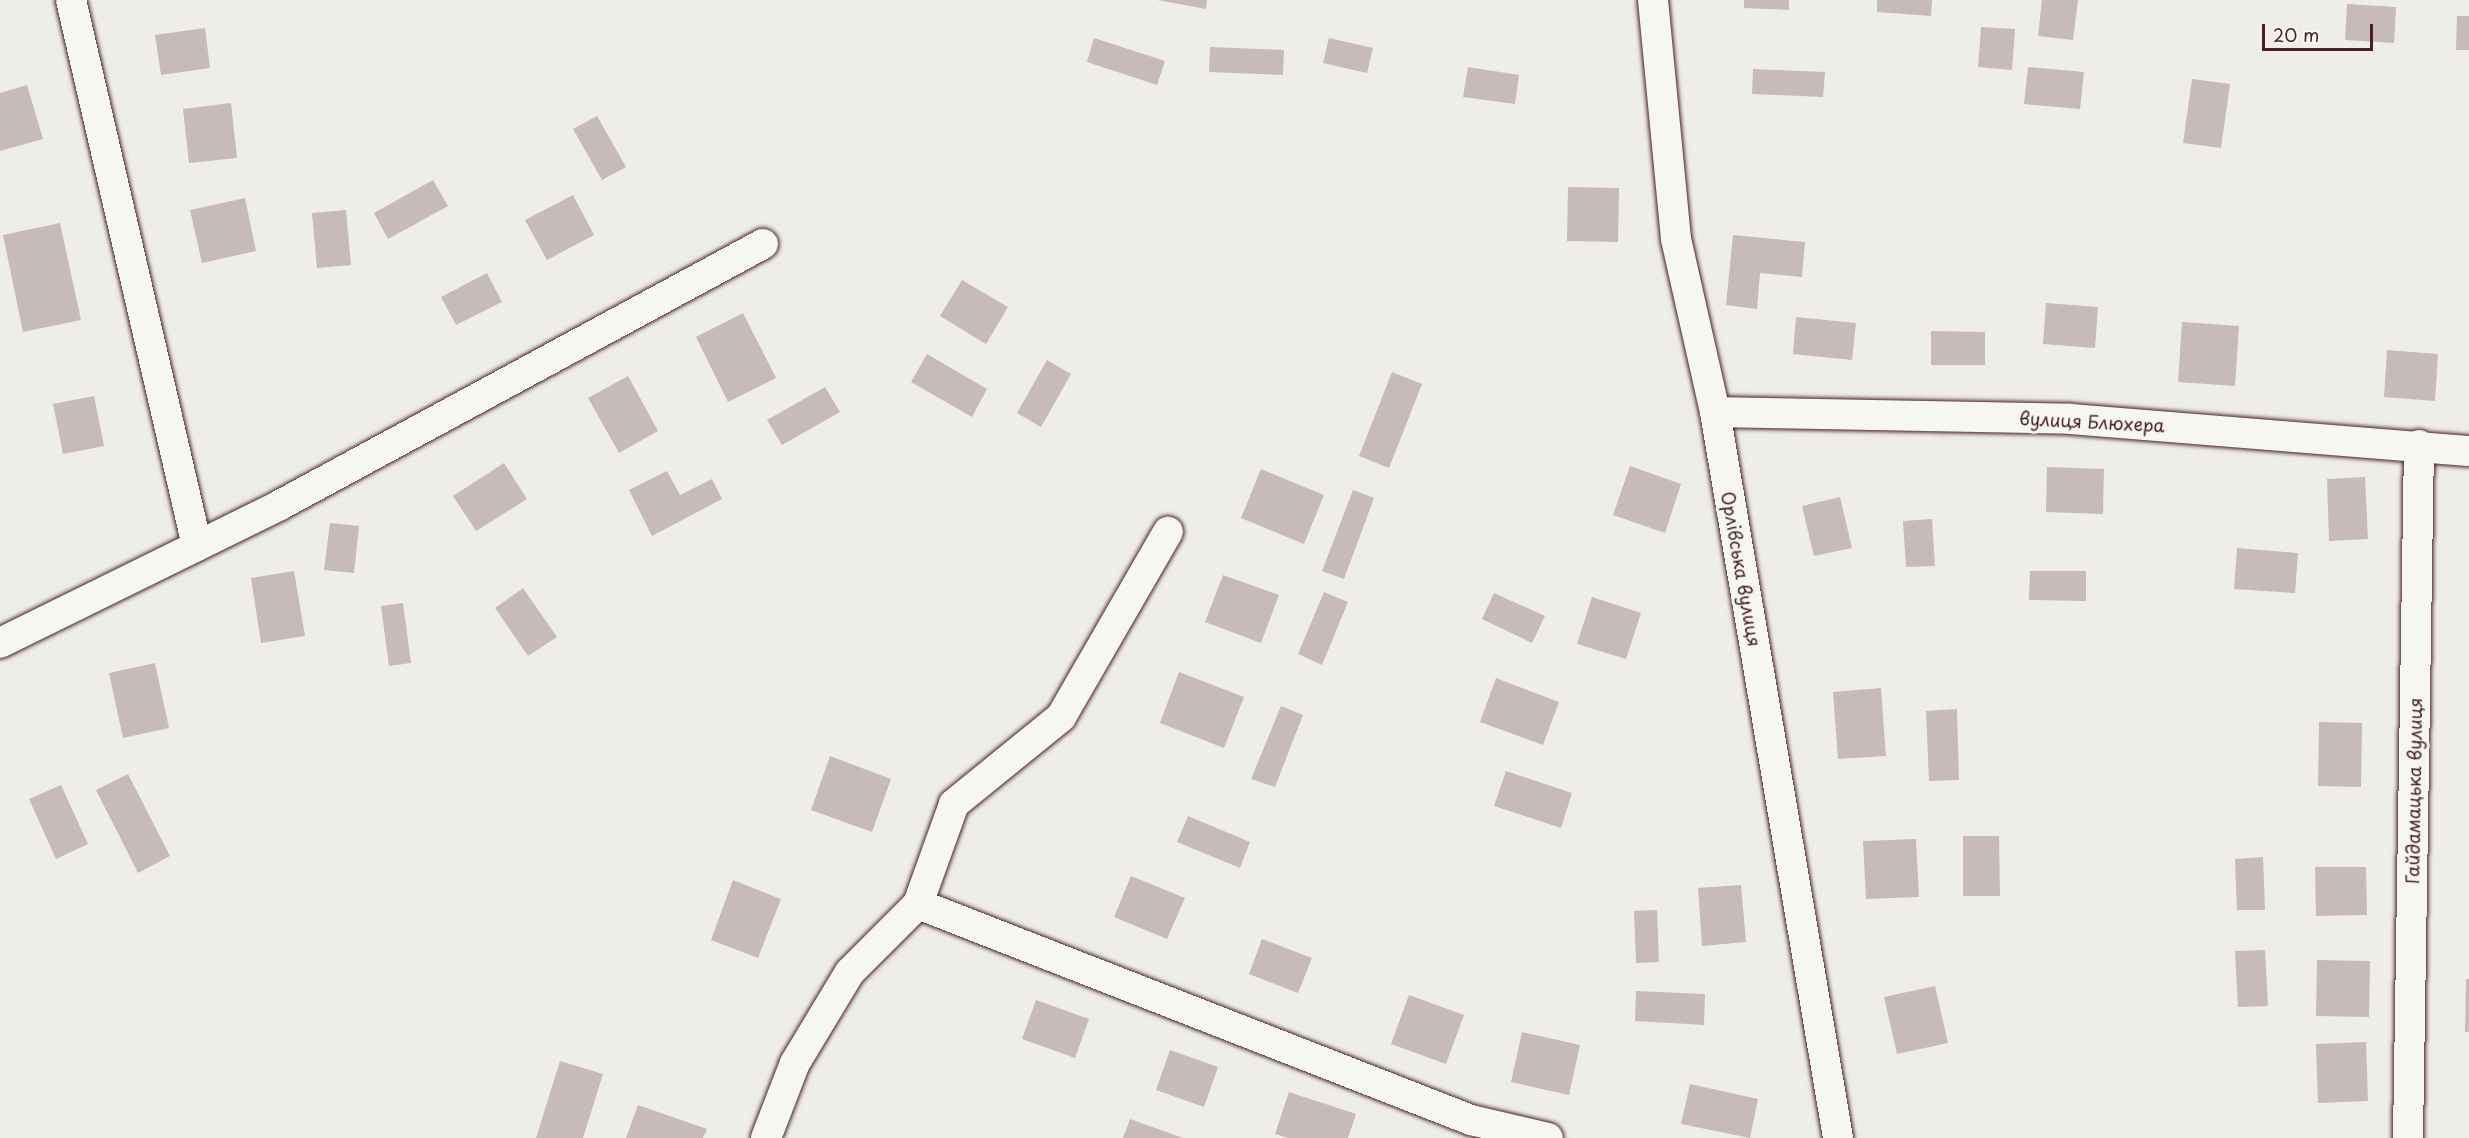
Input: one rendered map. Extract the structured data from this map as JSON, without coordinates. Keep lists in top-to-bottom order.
{
  "streets": {
    "street": ["вулиця Блюхера", "Орлівська вулиця", "Гайдамацька вулиця"]
  },
  "crossings": [
    ["вулиця Блюхера", "Орлівська вулиця"],
    ["вулиця Блюхера", "Гайдамацька вулиця"]
  ],
  "scale_bar": "20 m"
}
